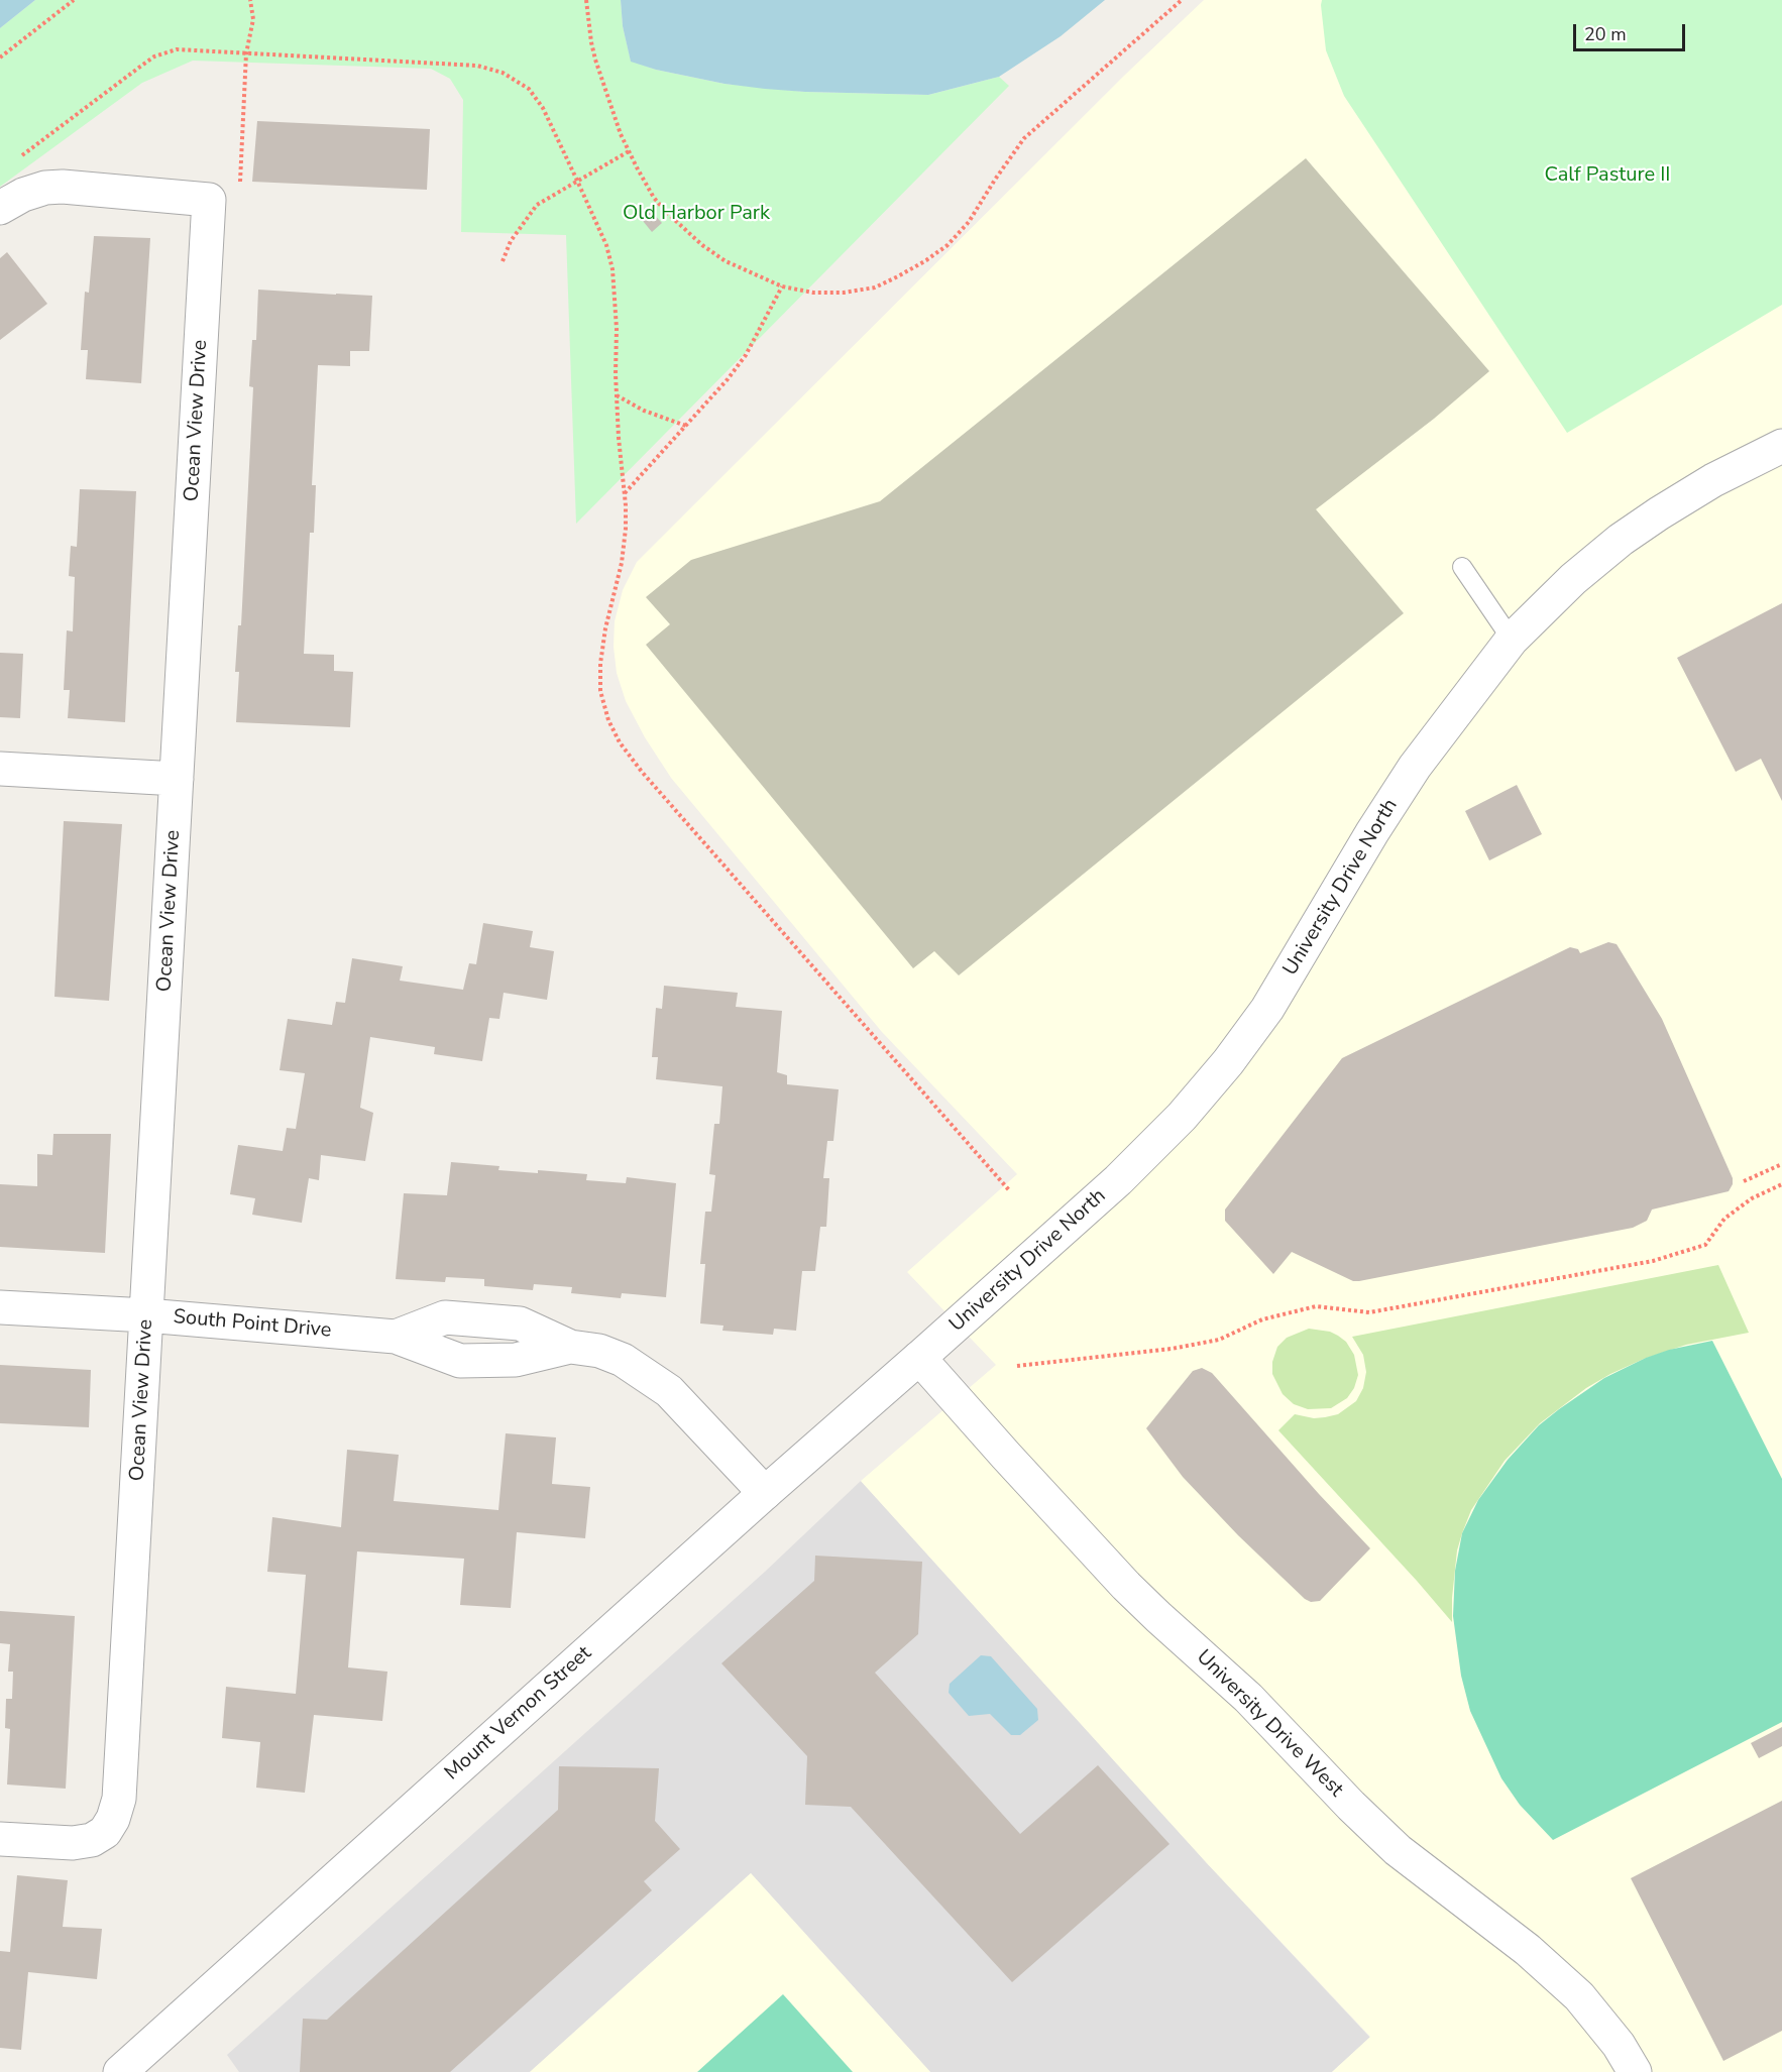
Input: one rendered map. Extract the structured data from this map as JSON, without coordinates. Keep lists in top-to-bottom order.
{
  "streets": {
    "street": [
      "Ocean View Drive",
      "University Drive North",
      "South Point Drive",
      "Mount Vernon Street",
      "University Drive West"
    ]
  },
  "crossings": [
    ["Ocean View Drive", "South Point Drive"],
    ["University Drive North", "Mount Vernon Street"],
    ["University Drive North", "University Drive West"],
    ["South Point Drive", "Mount Vernon Street"],
    ["Mount Vernon Street", "University Drive West"]
  ],
  "parks": ["Calf Pasture II", "Old Harbor Park"],
  "scale_bar": "20 m"
}
